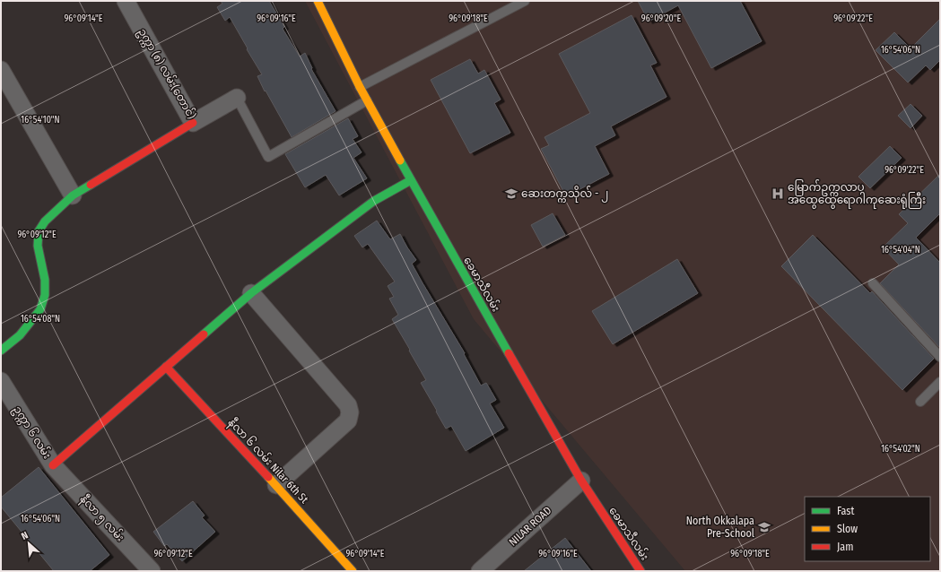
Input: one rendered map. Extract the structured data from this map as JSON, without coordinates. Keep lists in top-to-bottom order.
{
  "streets": {
    "street": [
      "ဥက္ကာ (၈) လမ်း(တောင်)",
      "ခေမာသီလမ်း",
      "ဥက္ကာ ၆ လမ်း",
      "နီလာ ၆ လမ်း Nilar 6th St",
      "နီလာ ၅ လမ်း",
      "NILAR ROAD"
    ]
  },
  "crossings": [
    ["ခေမာသီလမ်း", "NILAR ROAD"],
    ["ဥက္ကာ ၆ လမ်း", "နီလာ ၅ လမ်း"]
  ],
  "places": {
    "school or university": ["ဆေးတက္ကသိုလ် - ၂", "North Okkalapa Pre-School"],
    "hospital": ["မြောက်ဥက္ကလာပ အထွေထွေရောဂါကုဆေးရုံကြီး"]
  },
  "legend": ["Fast", "Slow", "Jam"],
  "north": "top left",
  "coordinates": [
    "96°09'14\"E",
    "96°09'16\"E",
    "96°09'18\"E",
    "96°09'20\"E",
    "96°09'22\"E",
    "16°54'06\"N",
    "16°54'10\"N",
    "96°09'12\"E",
    "16°54'04\"N",
    "16°54'08\"N",
    "16°54'02\"N"
  ]
}
